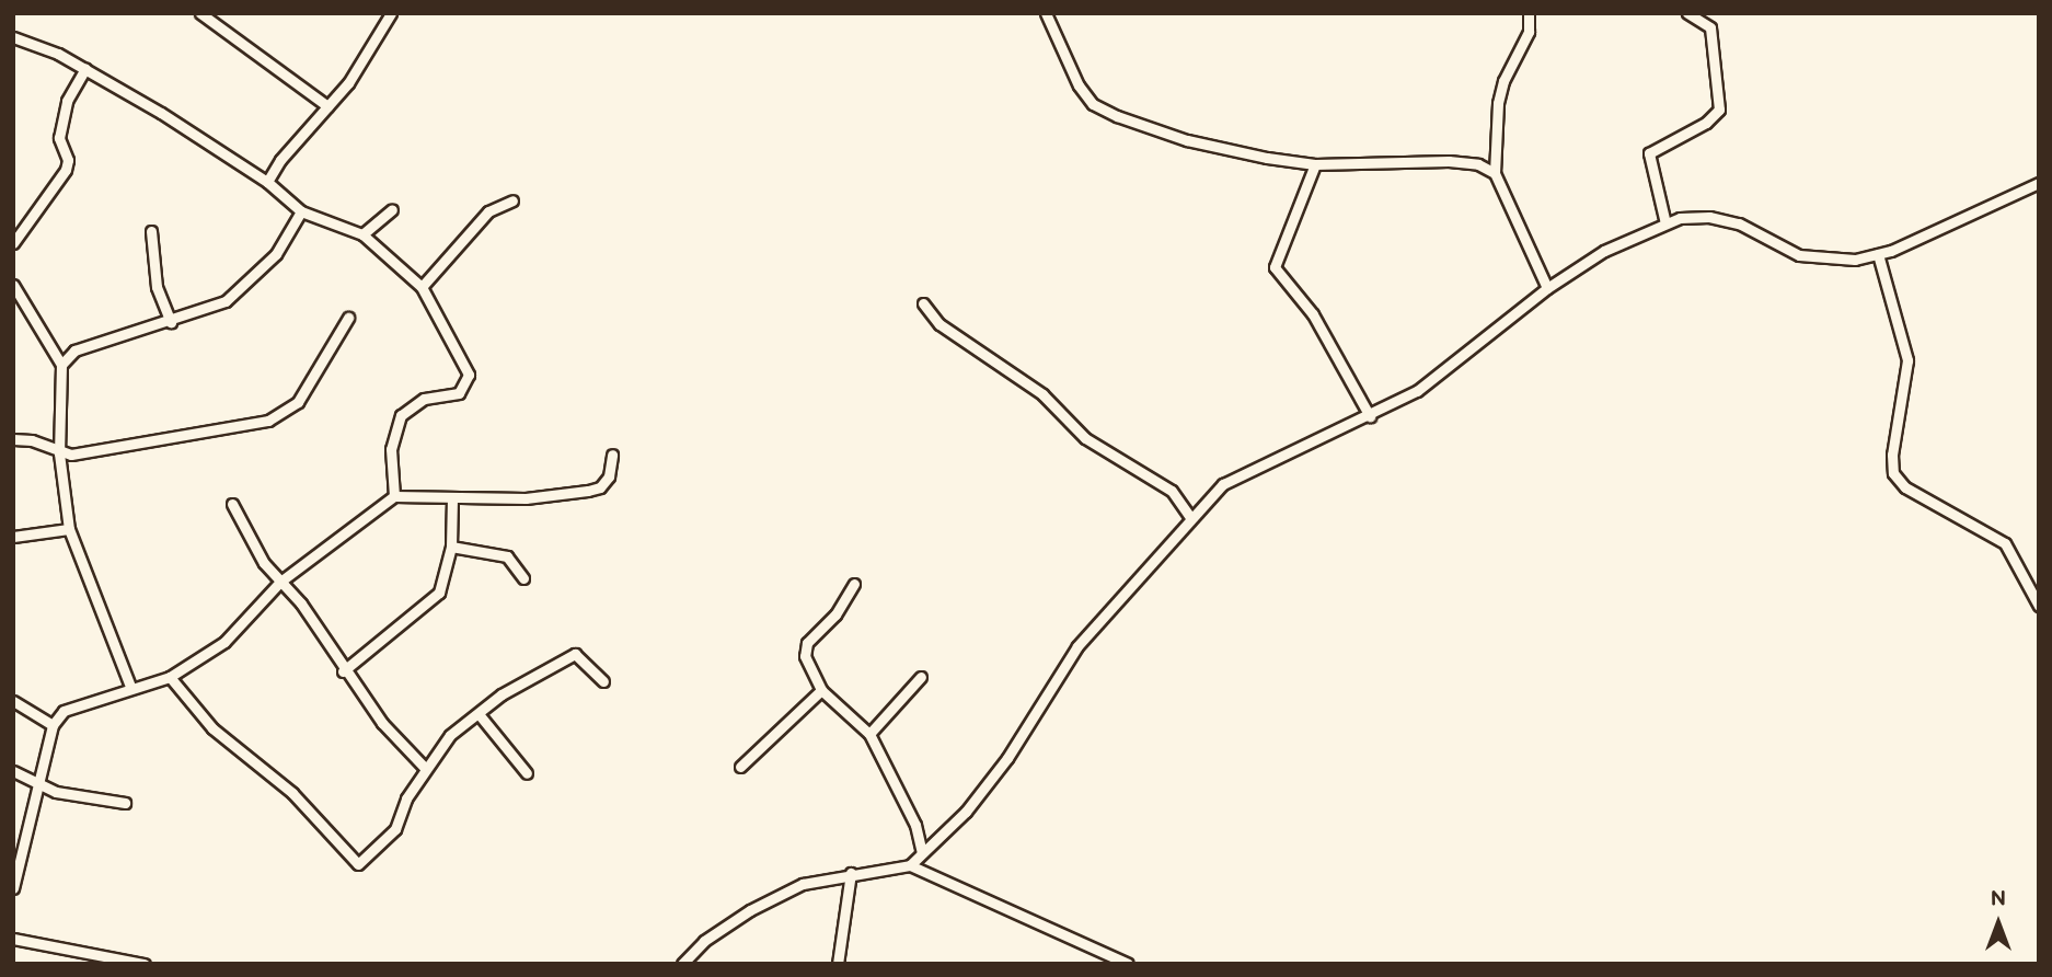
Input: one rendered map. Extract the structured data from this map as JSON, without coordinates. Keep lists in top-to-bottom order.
{
  "north": "top"
}
